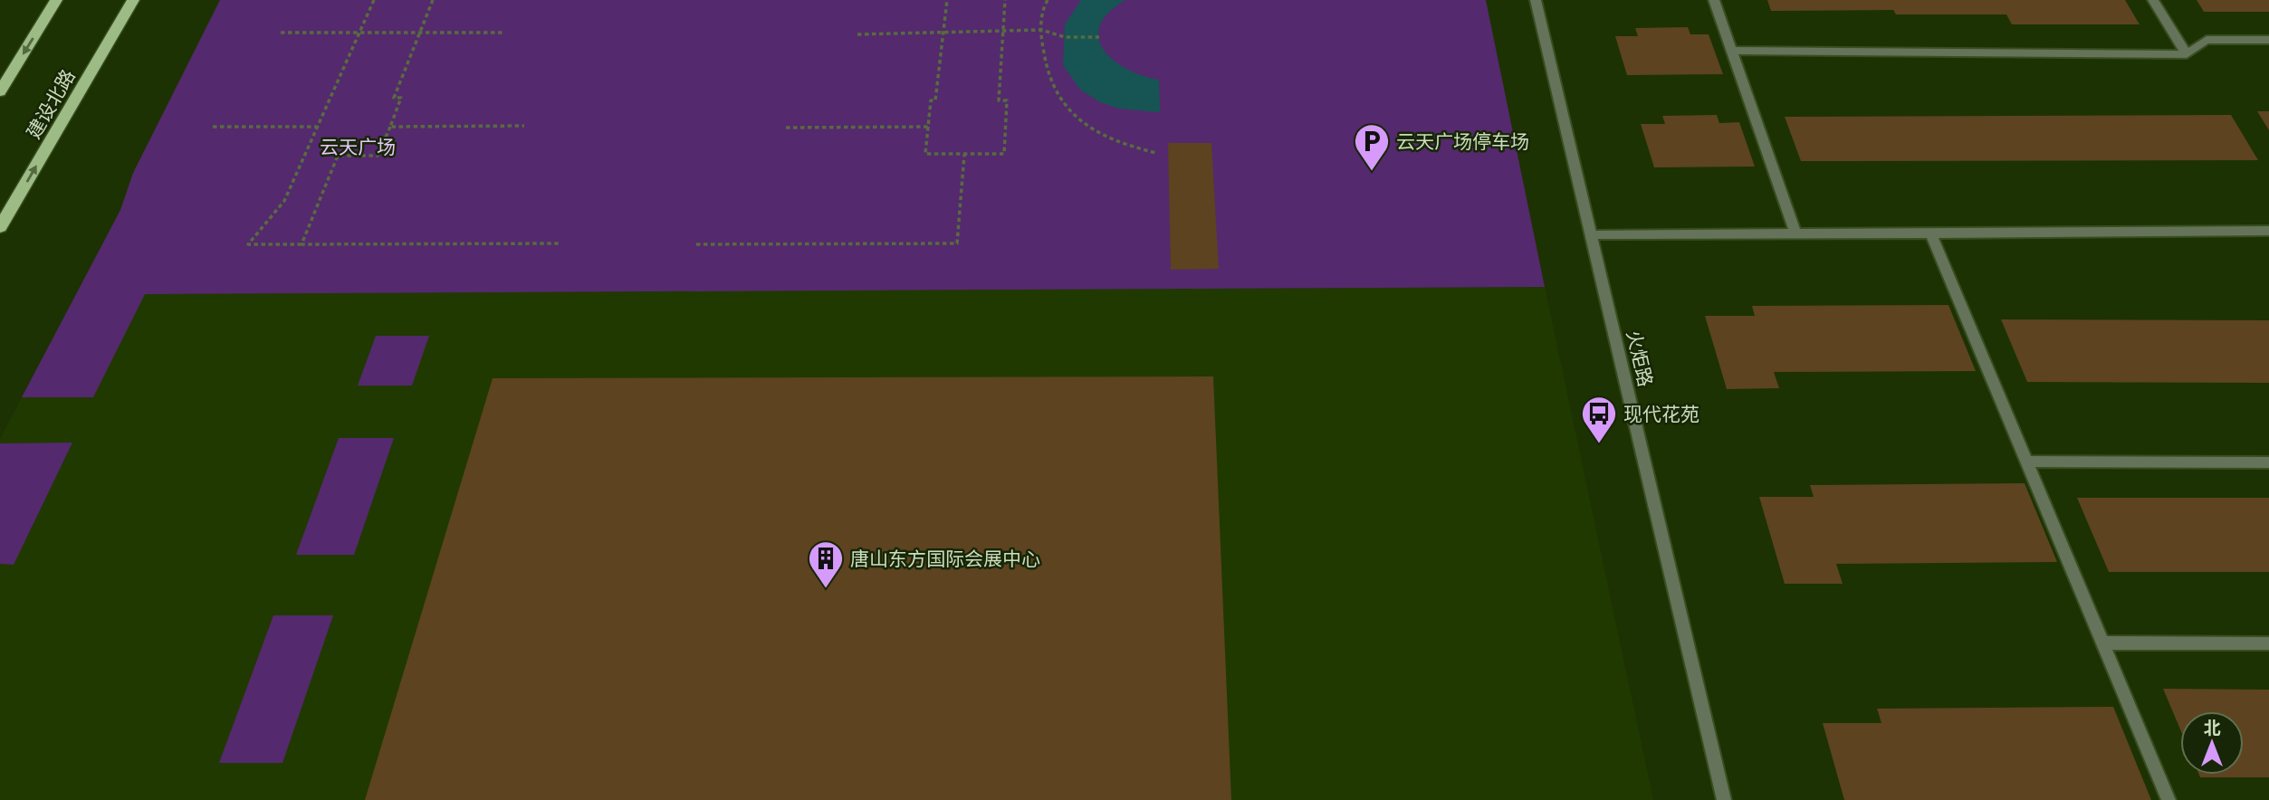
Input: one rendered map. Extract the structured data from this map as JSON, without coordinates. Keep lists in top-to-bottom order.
{
  "streets": {
    "main road": ["建设北路"],
    "street": ["火炬路"]
  },
  "parks": ["云天广场"],
  "places": {
    "parking": ["云天广场停车场"],
    "bus stop": ["现代花苑"],
    "building": ["唐山东方国际会展中心"]
  },
  "north": "top"
}
